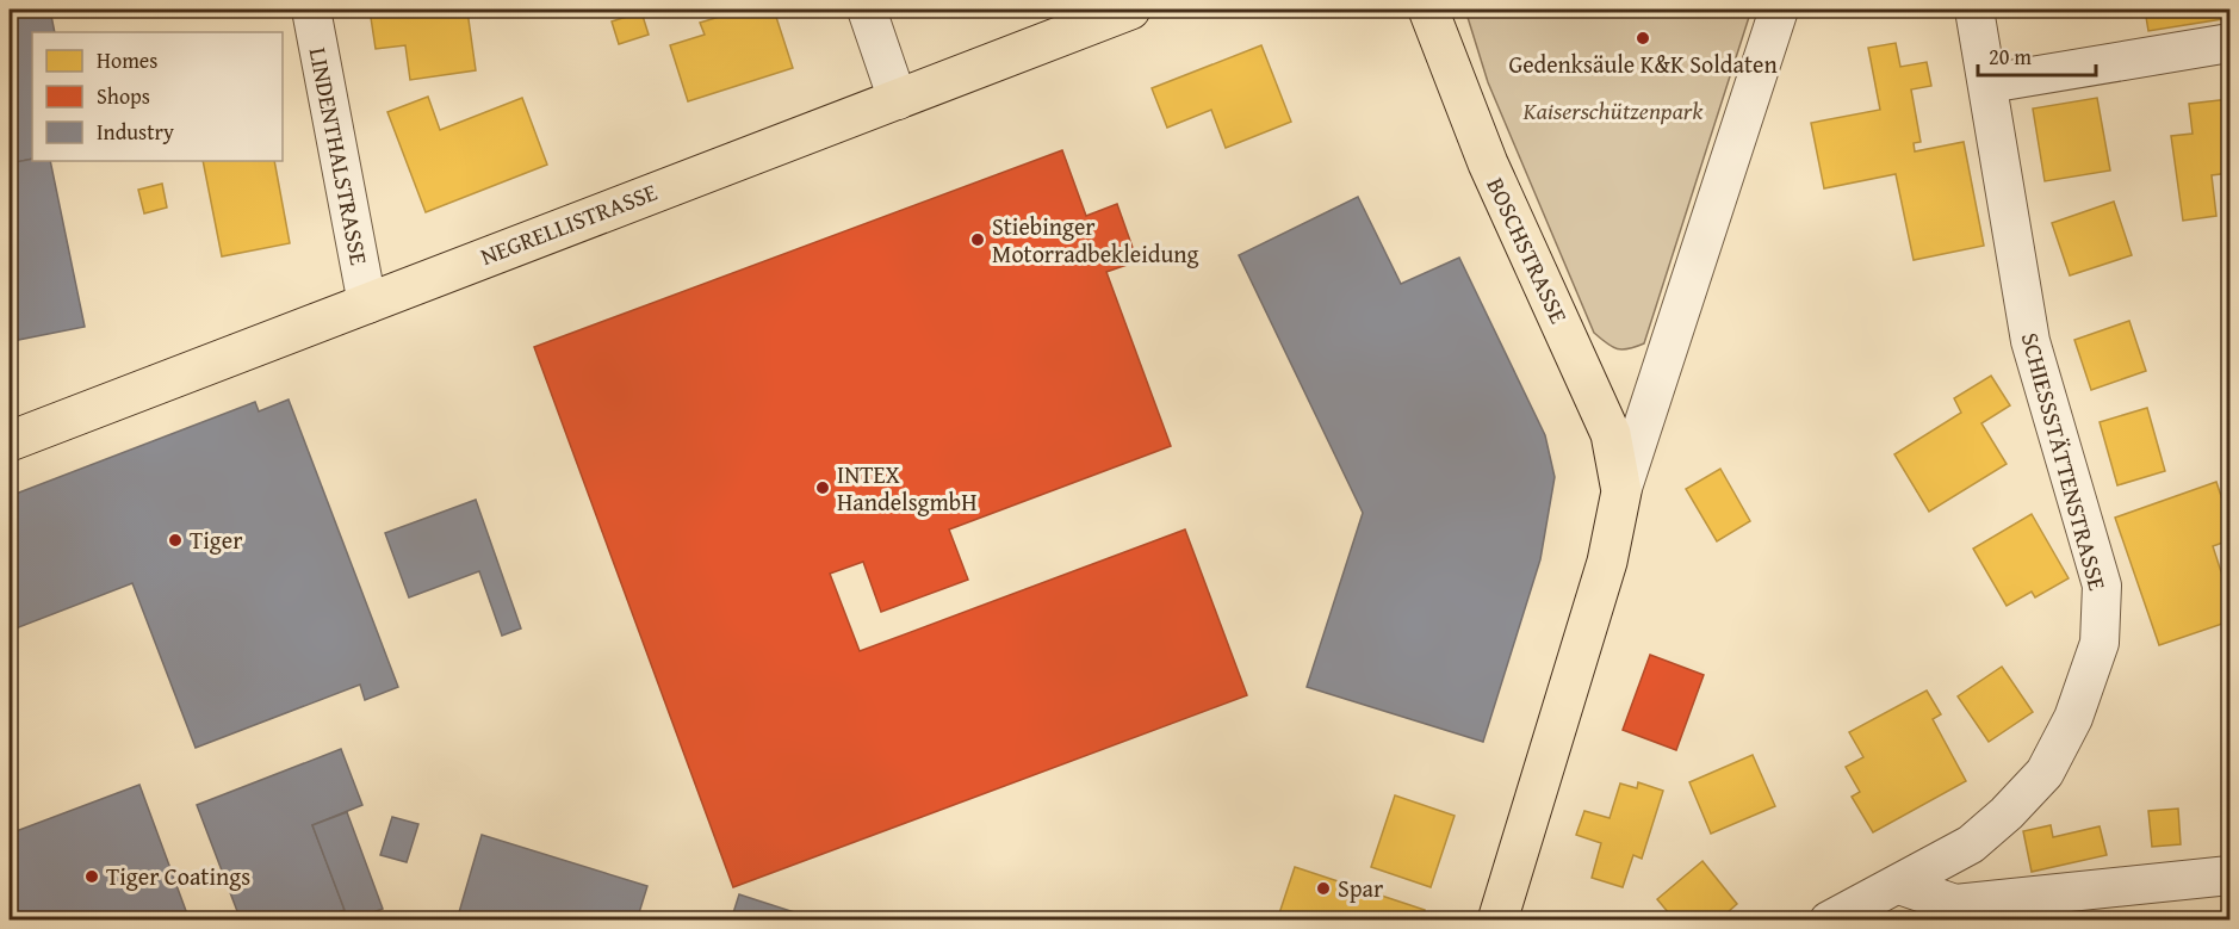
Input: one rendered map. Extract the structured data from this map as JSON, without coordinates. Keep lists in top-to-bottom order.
{
  "streets": {
    "main road": ["NEGRELLISTRASSE", "BOSCHSTRASSE"],
    "street": ["LINDENTHALSTRASSE", "SCHIESSSTÄTTENSTRASSE"]
  },
  "crossings": [
    ["LINDENTHALSTRASSE", "NEGRELLISTRASSE"]
  ],
  "parks": ["Kaiserschützenpark"],
  "places": [
    "Gedenksäule K&K Soldaten",
    "Stiebinger Motorradbekleidung",
    "INTEX HandelsgmbH",
    "Tiger",
    "Tiger Coatings",
    "Spar"
  ],
  "legend": ["Homes", "Shops", "Industry"],
  "scale_bar": "20 m"
}
